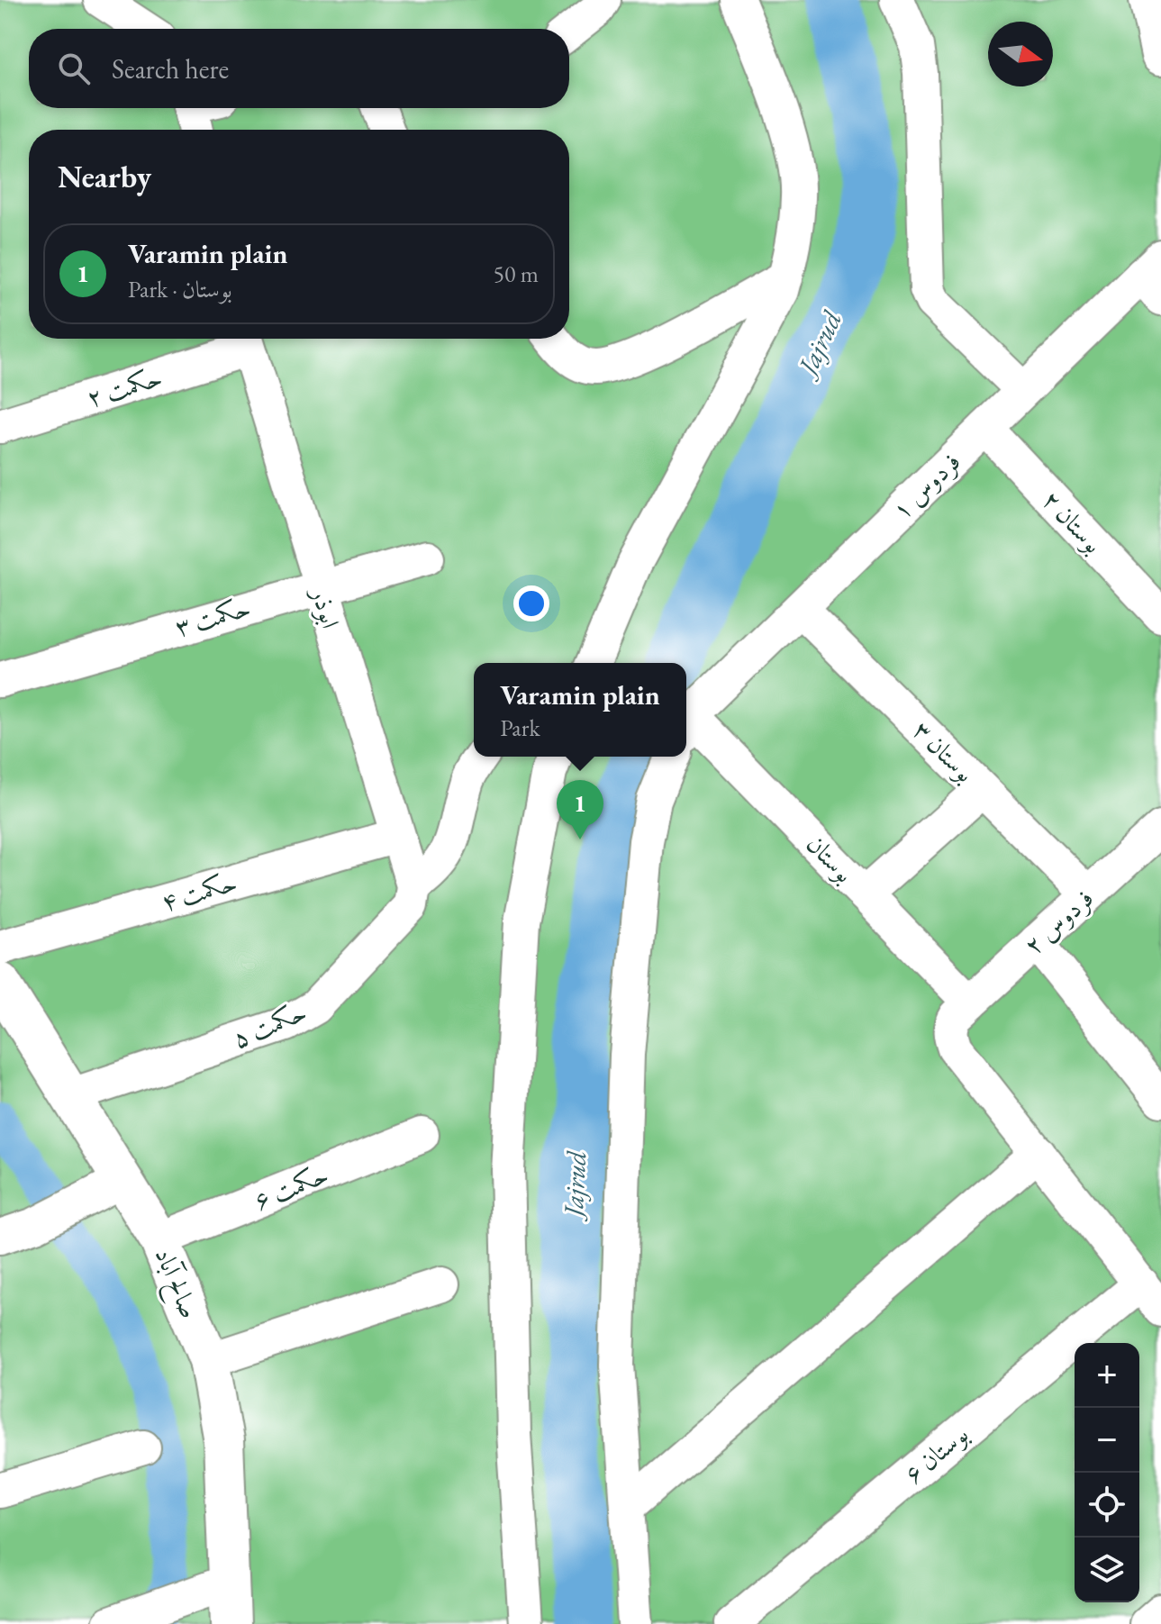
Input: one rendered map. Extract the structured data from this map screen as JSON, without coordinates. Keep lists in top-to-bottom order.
{
  "streets": {
    "street": [
      "حکمت ۲",
      "فردوس ۱",
      "بوستان ۲",
      "ابوذر",
      "حکمت ۳",
      "بوستان ۳",
      "بوستان",
      "حکمت ۴",
      "فردوس ۲",
      "حکمت ۵",
      "حکمت ۶",
      "صالح آباد",
      "بوستان ۶"
    ]
  },
  "crossings": [
    ["حکمت ۲", "ابوذر"],
    ["فردوس ۱", "بوستان ۲"],
    ["فردوس ۱", "بوستان ۳"],
    ["ابوذر", "حکمت ۳"],
    ["ابوذر", "حکمت ۴"],
    ["ابوذر", "حکمت ۵"],
    ["بوستان ۳", "فردوس ۲"],
    ["بوستان", "فردوس ۲"],
    ["حکمت ۵", "صالح آباد"],
    ["حکمت ۶", "صالح آباد"]
  ],
  "water": ["Jajrud"],
  "north": "right",
  "page": {
    "search": "Search here",
    "heading": "Nearby",
    "list": [
      {
        "mark": "1",
        "name": "Varamin plain",
        "note": "Park · بوستان",
        "value": "50 m"
      }
    ],
    "popup": ["Varamin plain", "Park"],
    "pins": "1",
    "map_buttons": ["+", "−"]
  }
}
